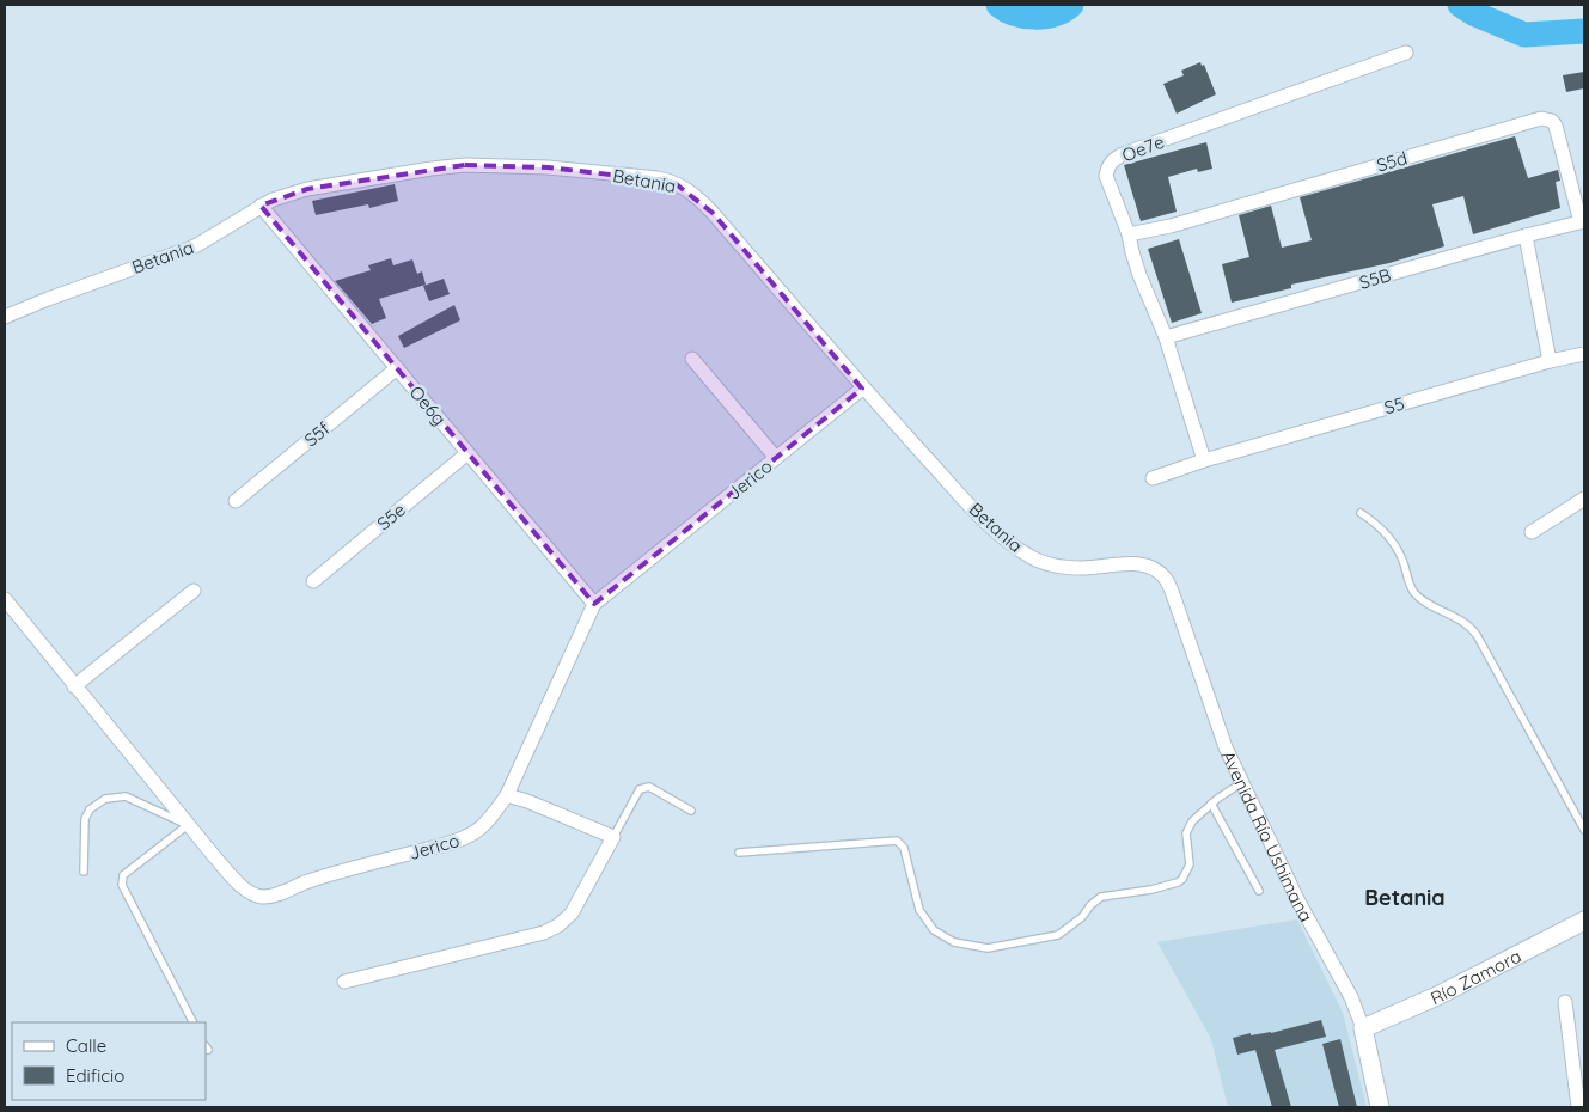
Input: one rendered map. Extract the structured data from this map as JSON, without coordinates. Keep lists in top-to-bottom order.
{
  "streets": {
    "street": [
      "Oe7e",
      "S5d",
      "Betania",
      "S5B",
      "Oe6g",
      "S5",
      "S5f",
      "Jerico",
      "S5e",
      "Avenida Río Ushimana",
      "Río Zamora"
    ]
  },
  "crossings": [
    ["Oe7e", "S5d"],
    ["Oe7e", "S5B"],
    ["Oe7e", "S5"],
    ["S5d", "S5B"],
    ["Betania", "Oe6g"],
    ["Betania", "Jerico"],
    ["Betania", "Avenida Río Ushimana"],
    ["Oe6g", "S5f"],
    ["Oe6g", "Jerico"],
    ["Oe6g", "S5e"],
    ["Avenida Río Ushimana", "Río Zamora"]
  ],
  "districts": ["Betania"],
  "legend": ["Calle", "Edificio"]
}
